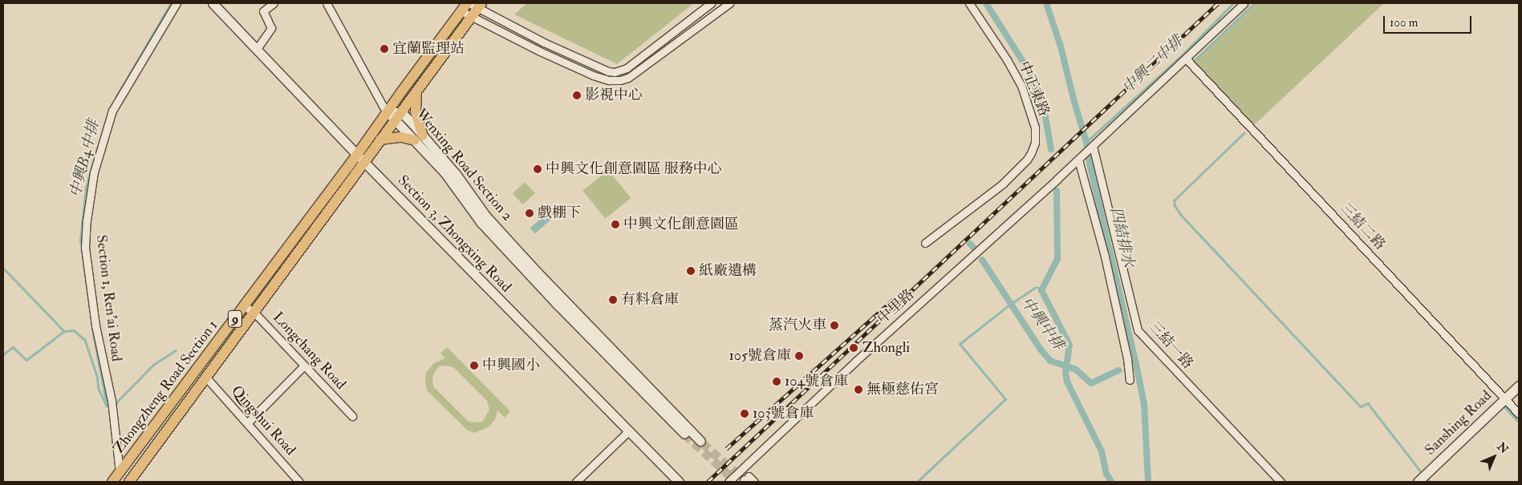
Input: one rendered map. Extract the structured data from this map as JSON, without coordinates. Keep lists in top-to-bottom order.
{
  "streets": {
    "main road": ["9", "Zhongzheng Road Section 1"],
    "street": [
      "中正東路",
      "Wenxing Road Section 2",
      "三結二路",
      "Section 3, Zhongxing Road",
      "Section 1, Ren'ai Road",
      "中里路",
      "三結一路",
      "Longchang Road",
      "Qingshui Road",
      "Sanshing Road"
    ]
  },
  "crossings": [
    ["Wenxing Road Section 2", "9"],
    ["三結二路", "Sanshing Road"],
    ["Section 3, Zhongxing Road", "9"],
    ["Section 3, Zhongxing Road", "Zhongzheng Road Section 1"],
    ["Section 1, Ren'ai Road", "Zhongzheng Road Section 1"],
    ["中里路", "三結一路"],
    ["9", "Zhongzheng Road Section 1"],
    ["Longchang Road", "Zhongzheng Road Section 1"],
    ["Zhongzheng Road Section 1", "Qingshui Road"]
  ],
  "water": [
    "中興二中排",
    "中興B4中排",
    "四結排水",
    "中興中排"
  ],
  "places": [
    "宜蘭監理站",
    "影視中心",
    "中興文化創意園區 服務中心",
    "戲棚下",
    "中興文化創意園區",
    "紙廠遺構",
    "有料倉庫",
    "蒸汽火車",
    "Zhongli",
    "105號倉庫",
    "中興國小",
    "104號倉庫",
    "無極慈佑宮",
    "103號倉庫"
  ],
  "scale_bar": "100 m",
  "north": "top right"
}
